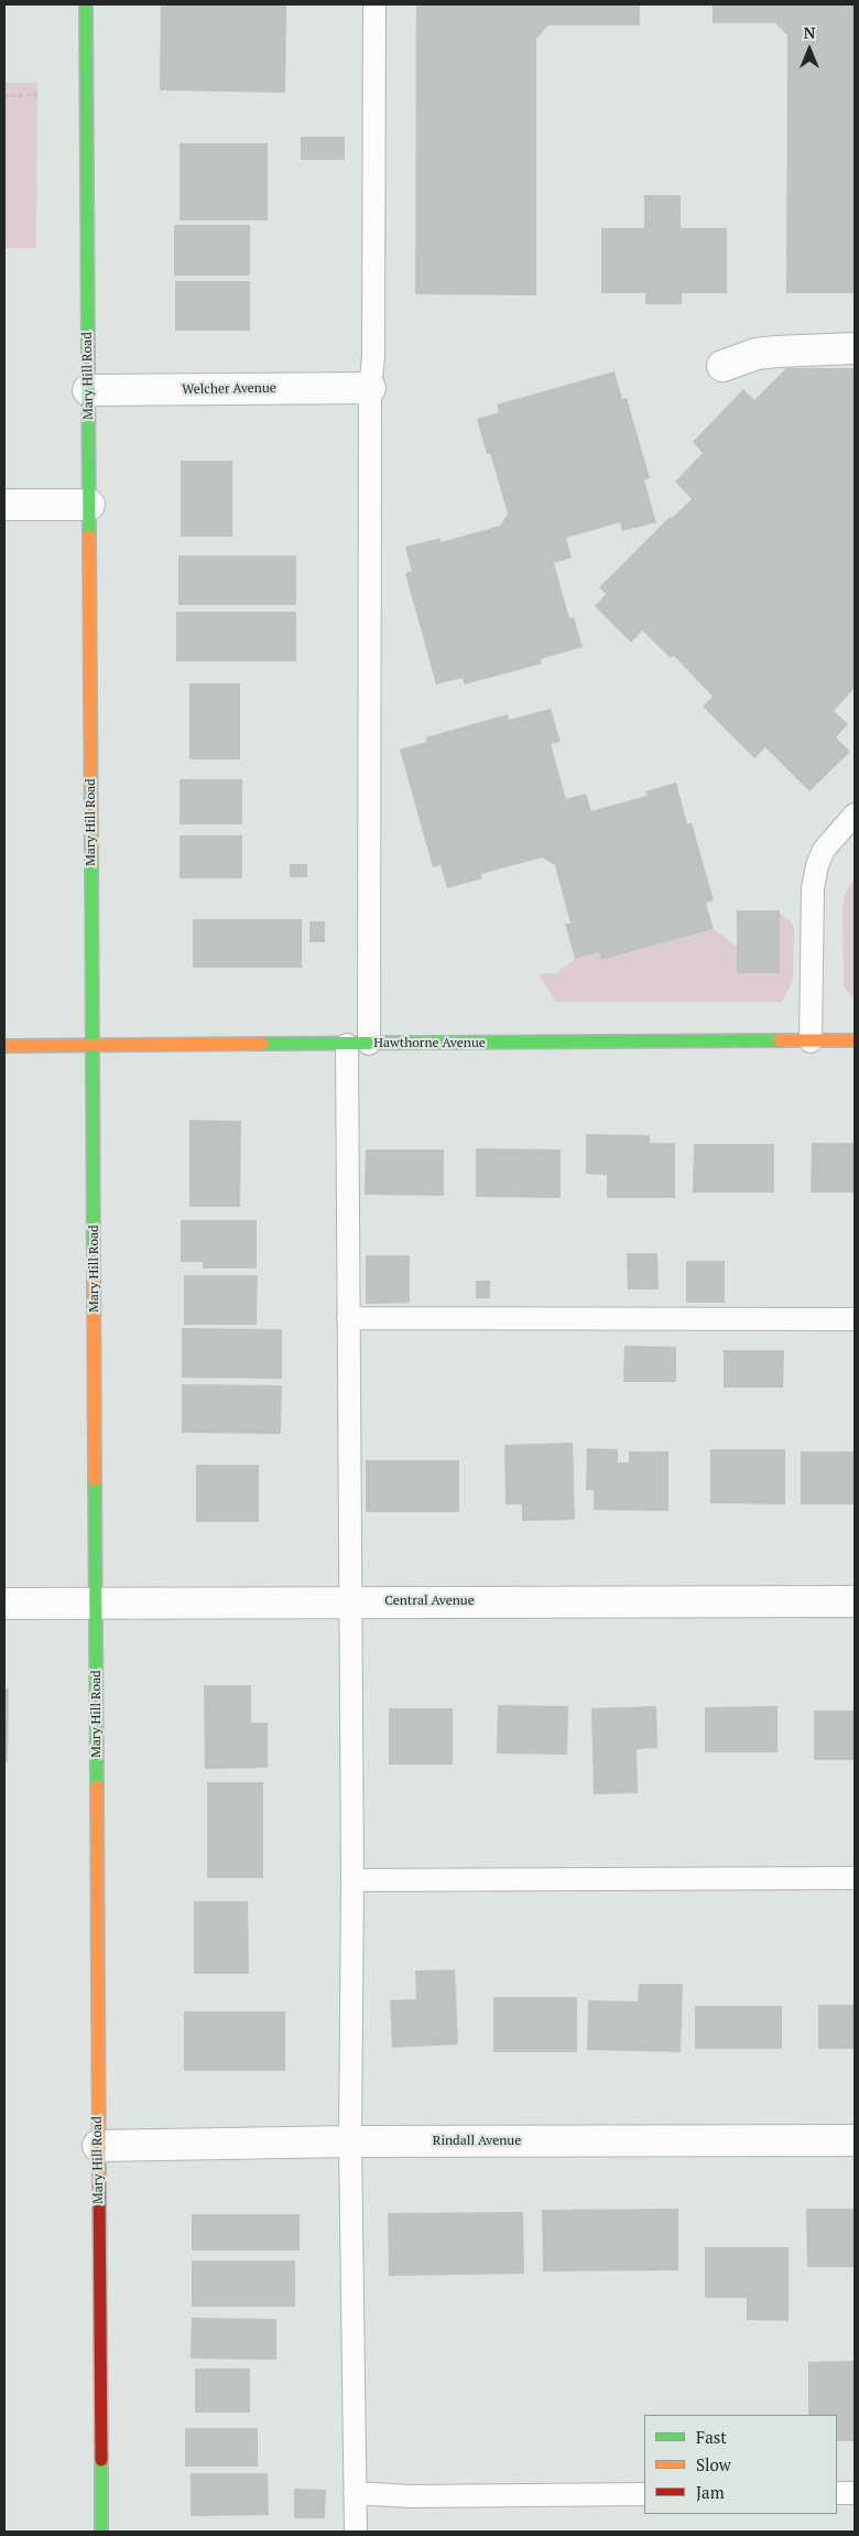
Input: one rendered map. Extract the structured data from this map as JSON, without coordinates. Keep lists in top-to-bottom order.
{
  "streets": {
    "street": [
      "Mary Hill Road",
      "Welcher Avenue",
      "Hawthorne Avenue",
      "Central Avenue",
      "Rindall Avenue"
    ]
  },
  "crossings": [
    ["Mary Hill Road", "Welcher Avenue"],
    ["Mary Hill Road", "Hawthorne Avenue"],
    ["Mary Hill Road", "Central Avenue"],
    ["Mary Hill Road", "Rindall Avenue"]
  ],
  "legend": ["Fast", "Slow", "Jam"],
  "north": "top"
}
